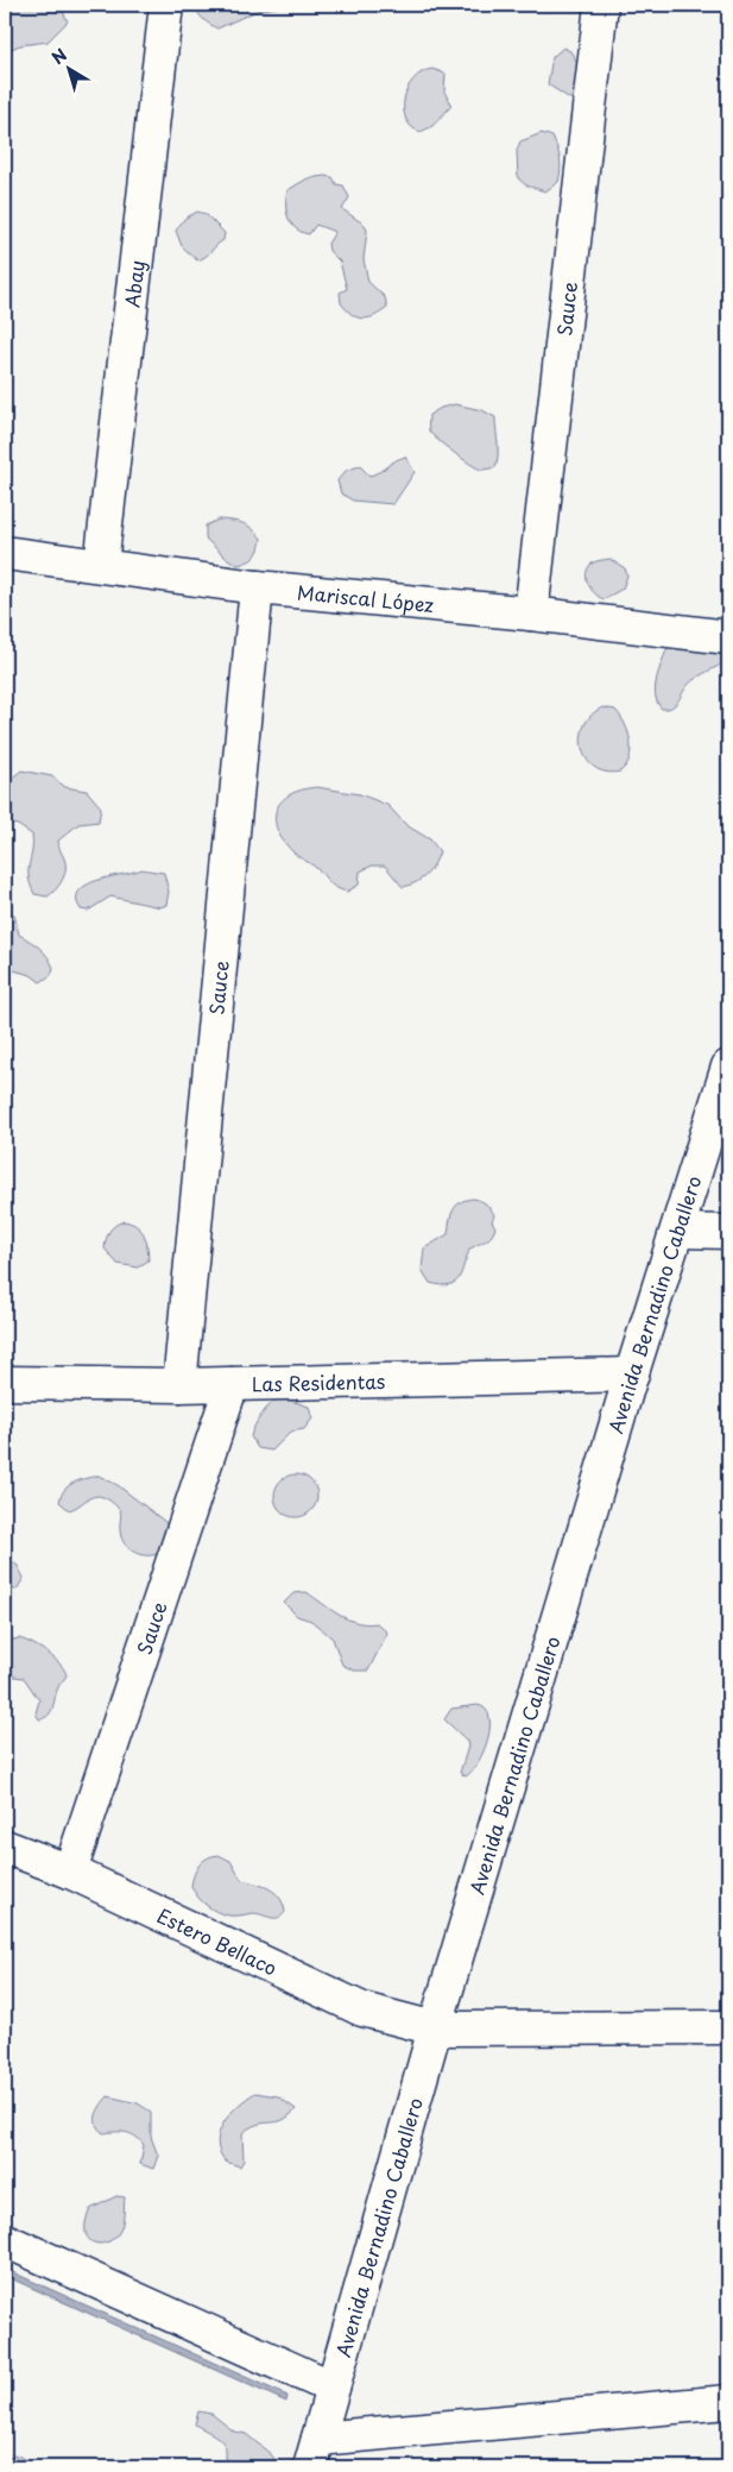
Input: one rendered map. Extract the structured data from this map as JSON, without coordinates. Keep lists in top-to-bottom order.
{
  "streets": {
    "street": [
      "Abay",
      "Sauce",
      "Mariscal López",
      "Avenida Bernadino Caballero",
      "Las Residentas",
      "Estero Bellaco"
    ]
  },
  "crossings": [
    ["Abay", "Mariscal López"],
    ["Sauce", "Mariscal López"],
    ["Sauce", "Las Residentas"],
    ["Sauce", "Estero Bellaco"],
    ["Avenida Bernadino Caballero", "Las Residentas"],
    ["Avenida Bernadino Caballero", "Estero Bellaco"]
  ],
  "north": "top left"
}
